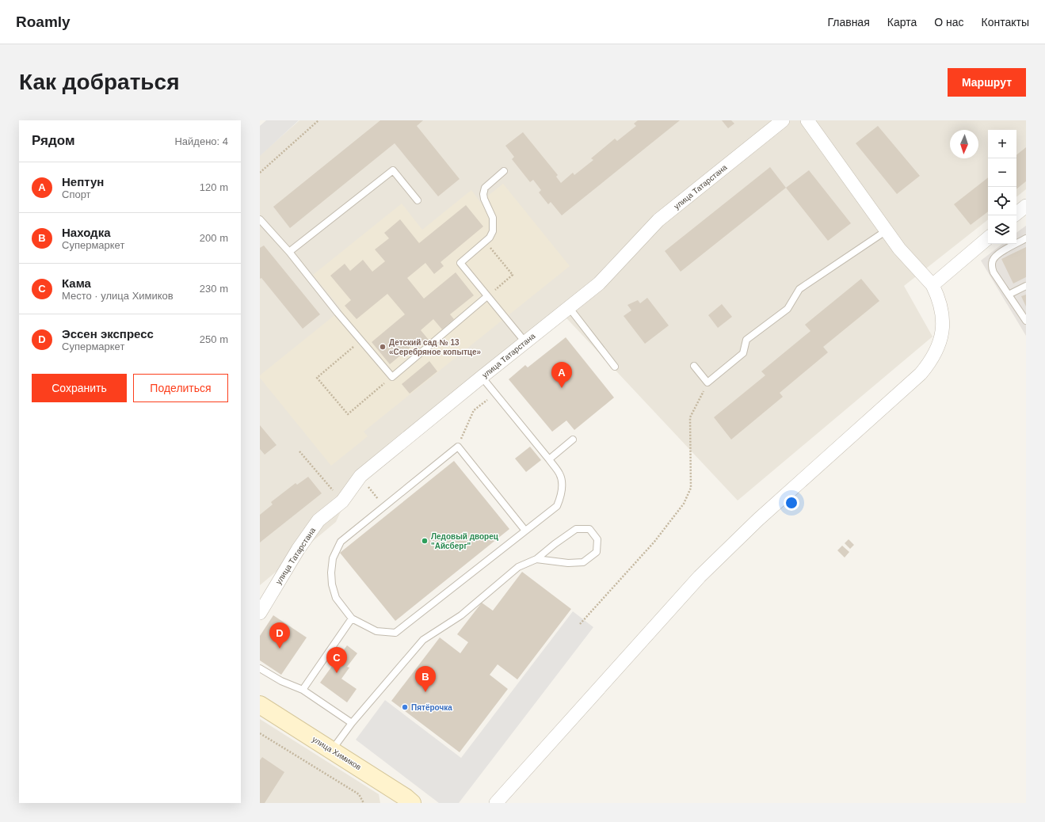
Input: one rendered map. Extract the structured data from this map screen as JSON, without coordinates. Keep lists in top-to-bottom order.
{
  "streets": {
    "street": ["улица Татарстана", "улица Химиков"]
  },
  "places": ["Детский сад № 13 «Серебряное копытце»", "Ледовый дворец \"Айсберг\"", "Пятёрочка"],
  "north": "bottom",
  "page": {
    "header": "Roamly",
    "nav": [
      "Главная",
      "Карта",
      "О нас",
      "Контакты"
    ],
    "buttons": [
      "Маршрут",
      ["Сохранить", "Поделиться"]
    ],
    "title": "Как добраться",
    "heading": ["Рядом", "Найдено: 4"],
    "map_buttons": ["+", "−"],
    "list": [
      {
        "mark": "A",
        "name": "Нептун",
        "note": "Спорт",
        "value": "120 m"
      },
      {
        "mark": "B",
        "name": "Находка",
        "note": "Супермаркет",
        "value": "200 m"
      },
      {
        "mark": "C",
        "name": "Кама",
        "note": "Место · улица Химиков",
        "value": "230 m"
      },
      {
        "mark": "D",
        "name": "Эссен экспресс",
        "note": "Супермаркет",
        "value": "250 m"
      }
    ],
    "pins": [
      "A",
      "D",
      "C",
      "B"
    ]
  }
}
